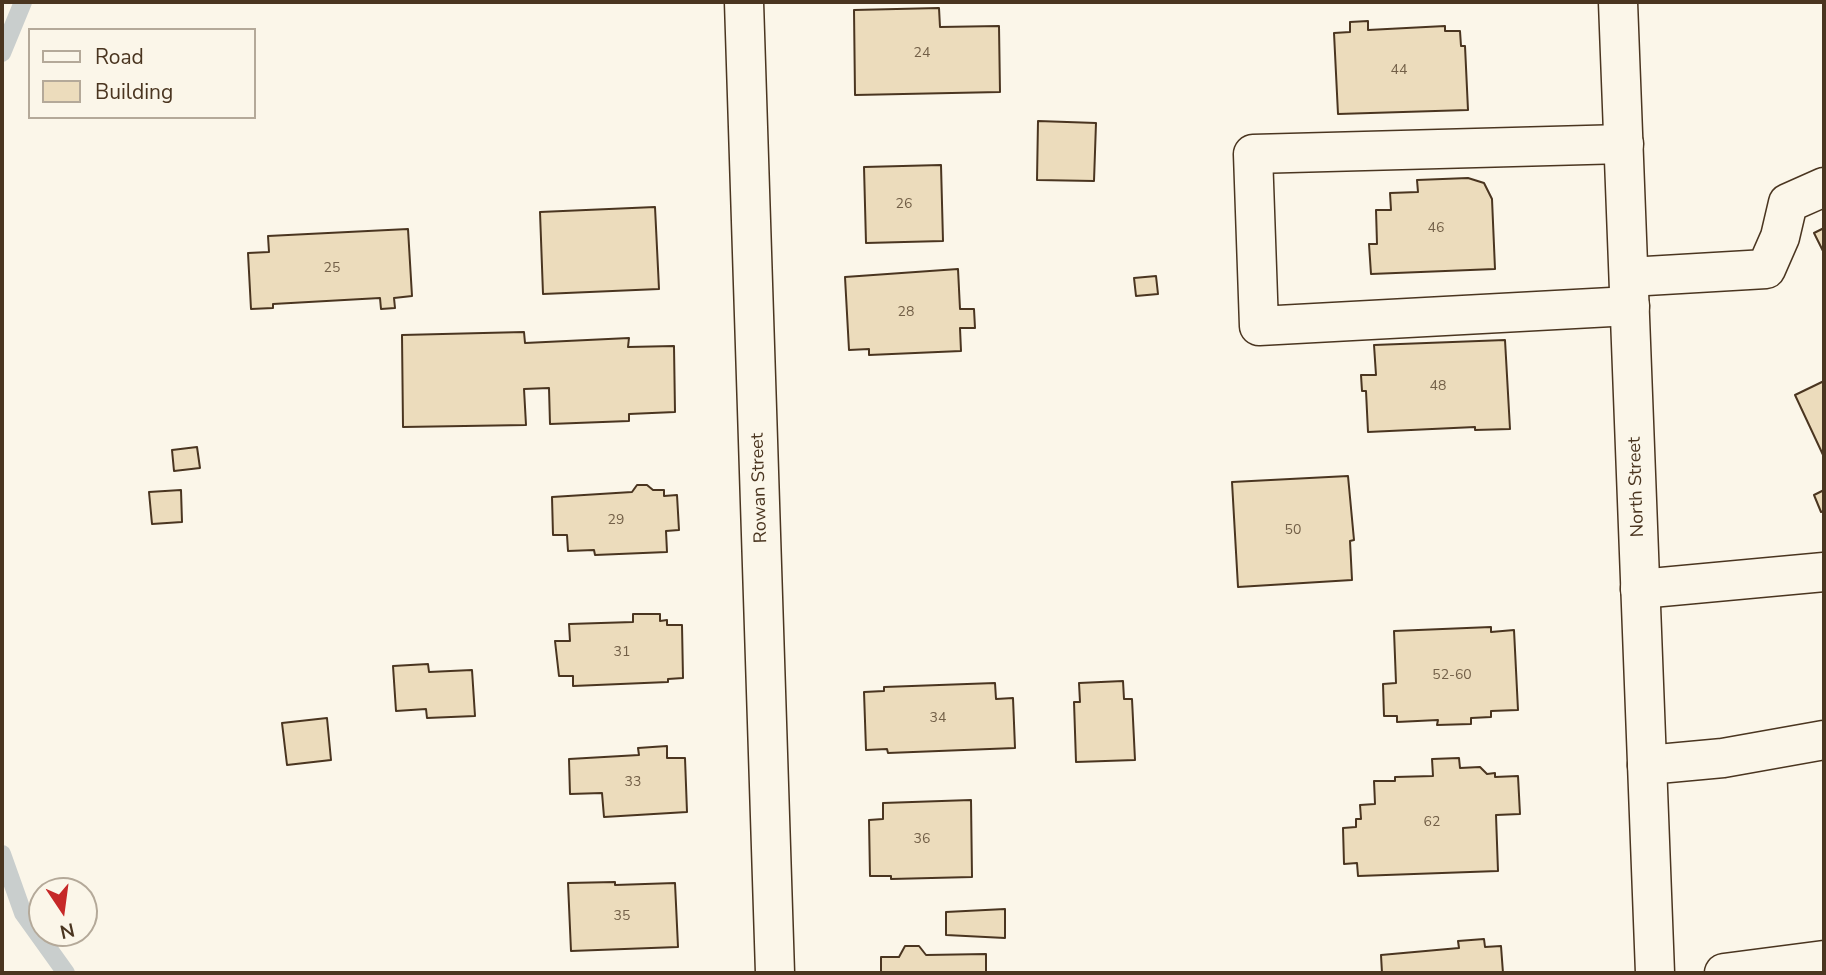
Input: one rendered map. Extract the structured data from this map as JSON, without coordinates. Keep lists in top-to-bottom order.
{
  "streets": {
    "street": ["North Street", "Rowan Street"]
  },
  "house_numbers": [
    "24",
    "44",
    "26",
    "46",
    "25",
    "28",
    "48",
    "29",
    "50",
    "31",
    "52-60",
    "34",
    "33",
    "62",
    "36",
    "35"
  ],
  "legend": ["Road", "Building"],
  "north": "bottom"
}
